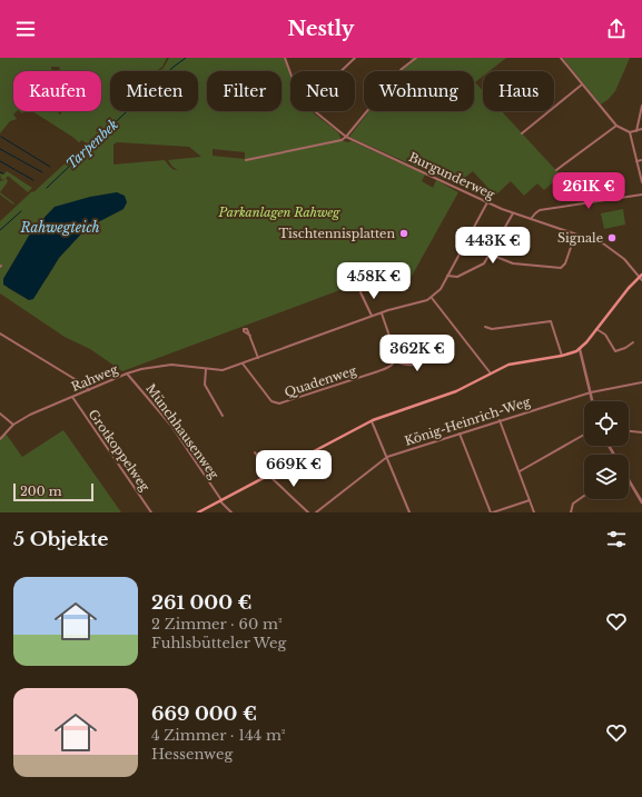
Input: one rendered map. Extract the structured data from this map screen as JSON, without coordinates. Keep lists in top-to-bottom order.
{
  "streets": {
    "street": [
      "Burgunderweg",
      "Rahweg",
      "Quadenweg",
      "König-Heinrich-Weg",
      "Münchhausenweg",
      "Grotkoppelweg"
    ]
  },
  "crossings": [
    ["Rahweg", "Quadenweg"],
    ["Rahweg", "Münchhausenweg"],
    ["Rahweg", "Grotkoppelweg"]
  ],
  "water": ["Tarpenbek", "Rahwegteich"],
  "parks": ["Parkanlagen Rahweg"],
  "places": ["Tischtennisplatten", "Signale"],
  "scale_bar": "200 m",
  "page": {
    "header": "Nestly",
    "chip": [
      "Kaufen",
      "Mieten",
      "Filter",
      "Neu",
      "Wohnung",
      "Haus"
    ],
    "price": [
      "261K €",
      "443K €",
      "458K €",
      "362K €",
      "669K €"
    ],
    "scale": "200 m",
    "heading": "5 Objekte",
    "list": [
      {
        "name": "261 000 €",
        "note": "2 Zimmer · 60 m² · Fuhlsbütteler Weg"
      },
      {
        "name": "669 000 €",
        "note": "4 Zimmer · 144 m² · Hessenweg"
      }
    ]
  }
}
